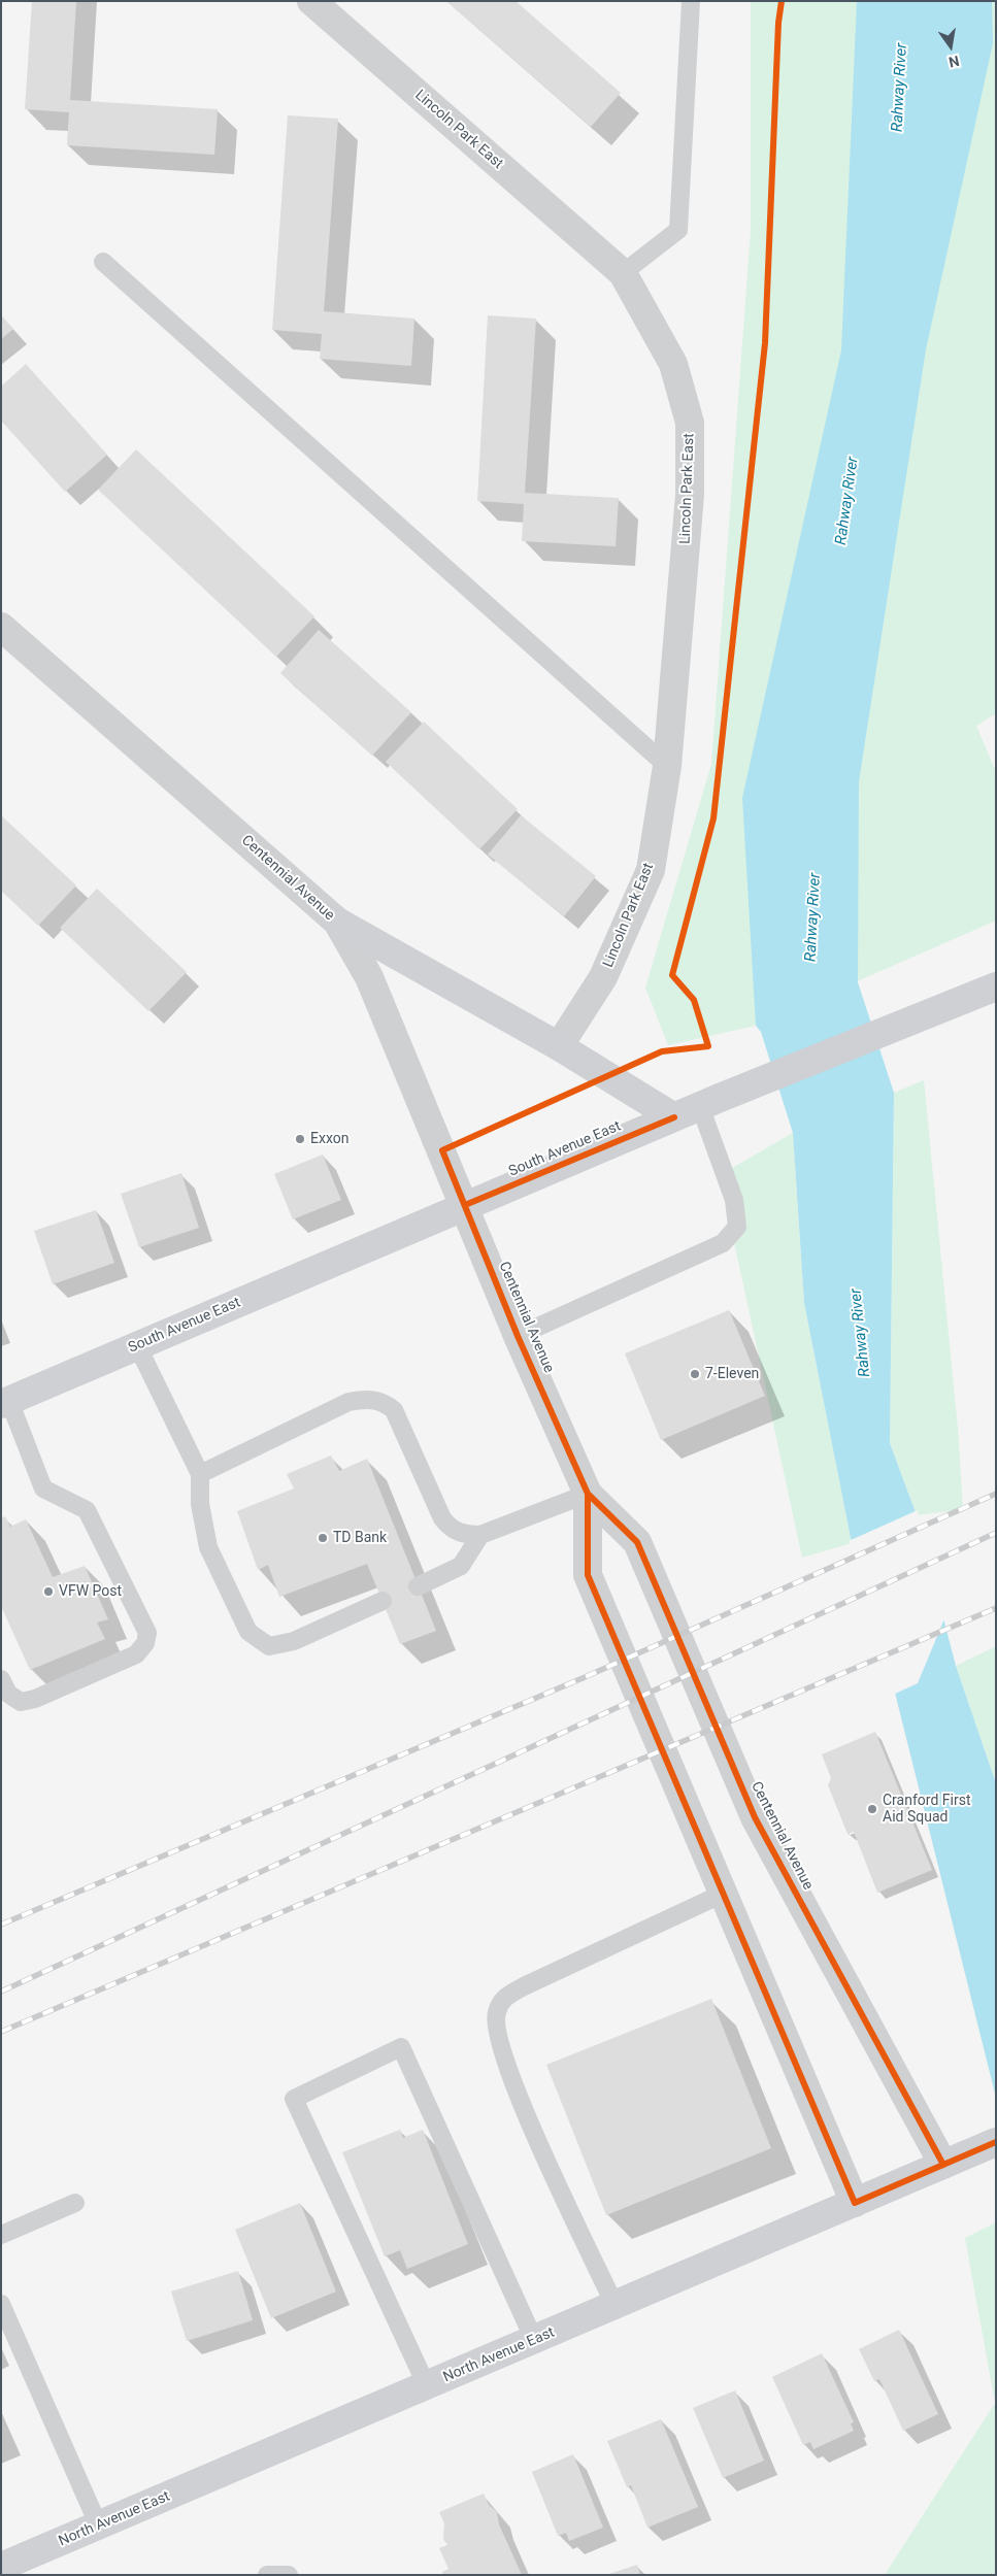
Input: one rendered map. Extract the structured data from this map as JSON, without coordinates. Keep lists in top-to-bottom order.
{
  "streets": {
    "main road": ["South Avenue East", "North Avenue East"],
    "street": ["Lincoln Park East", "Centennial Avenue"]
  },
  "crossings": [
    ["Centennial Avenue", "South Avenue East"],
    ["Centennial Avenue", "North Avenue East"]
  ],
  "water": ["Rahway River"],
  "places": [
    "Exxon",
    "7-Eleven",
    "TD Bank",
    "VFW Post",
    "Cranford First Aid Squad"
  ],
  "north": "bottom"
}
